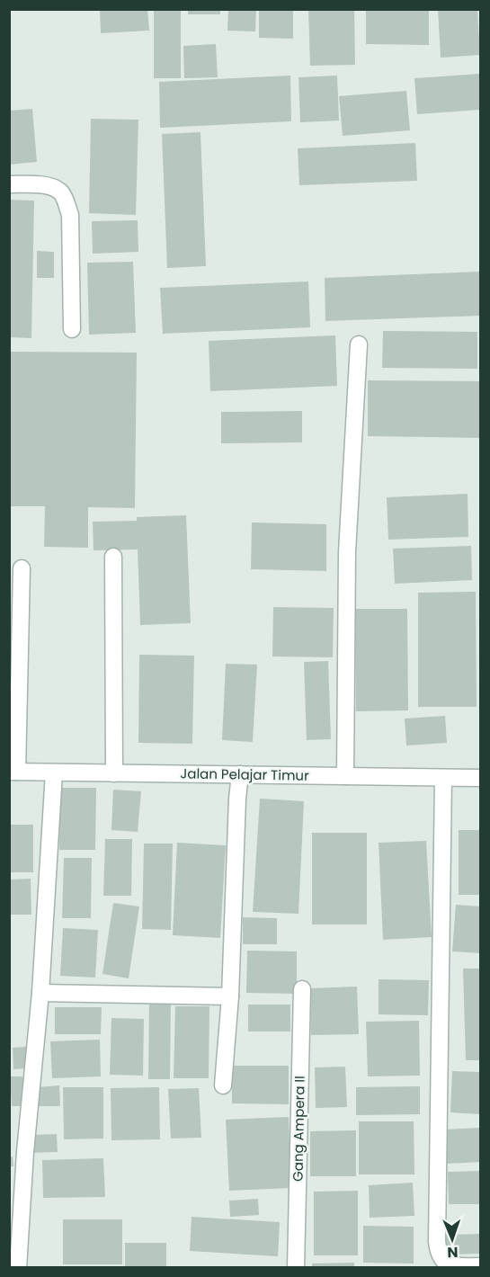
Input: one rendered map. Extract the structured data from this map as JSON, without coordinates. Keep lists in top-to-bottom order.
{
  "streets": {
    "street": ["Jalan Pelajar Timur", "Gang Ampera II"]
  },
  "north": "bottom"
}
